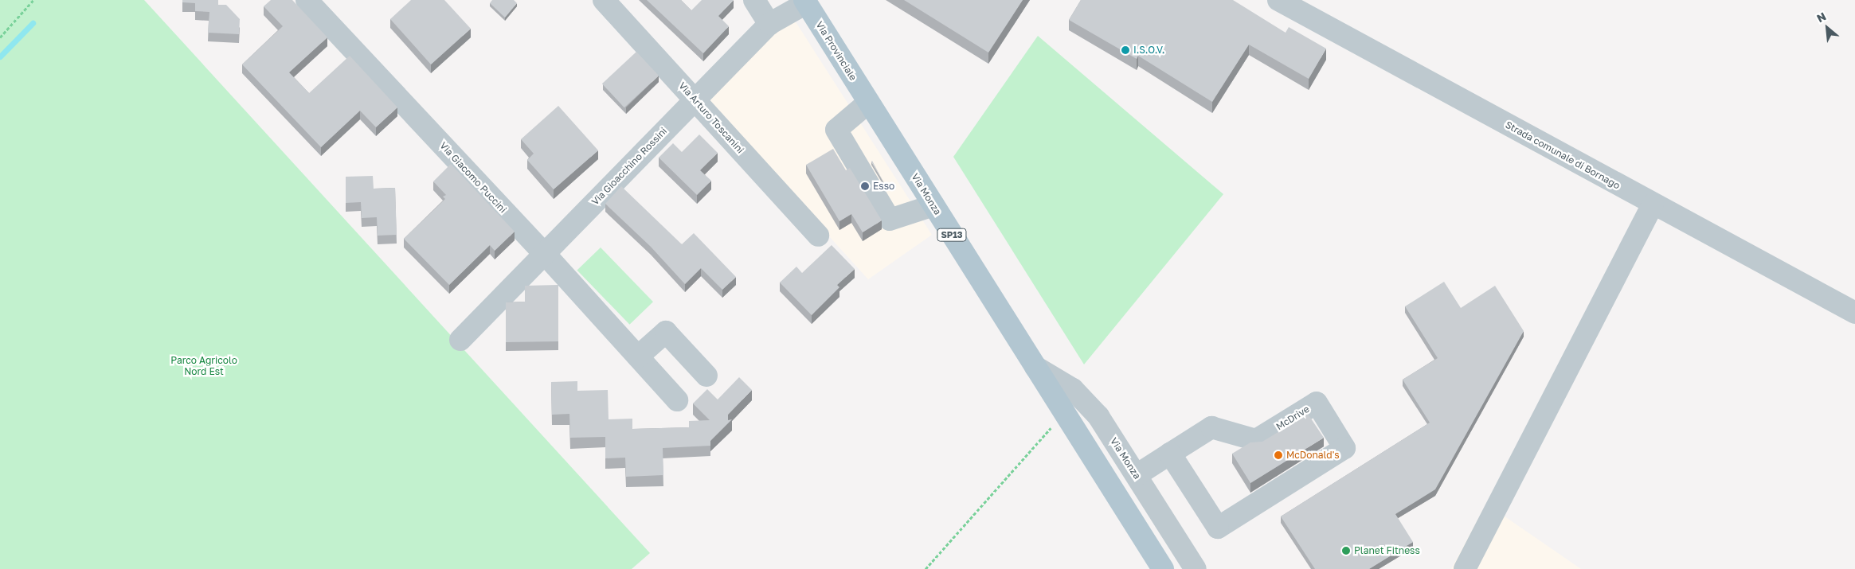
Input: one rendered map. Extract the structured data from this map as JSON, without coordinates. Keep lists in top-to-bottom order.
{
  "streets": {
    "main road": ["Via Provinciale", "Via Monza", "SP13"],
    "street": [
      "Via Arturo Toscanini",
      "Strada comunale di Bornago",
      "Via Gioacchino Rossini",
      "Via Giacomo Puccini",
      "McDrive"
    ]
  },
  "crossings": [
    ["Via Provinciale", "Via Gioacchino Rossini"],
    ["Via Provinciale", "Via Monza"],
    ["Via Arturo Toscanini", "Via Gioacchino Rossini"],
    ["Via Gioacchino Rossini", "Via Giacomo Puccini"]
  ],
  "parks": ["Parco Agricolo Nord Est"],
  "places": [
    "I.S.O.V.",
    "Esso",
    "McDonald's",
    "Planet Fitness"
  ],
  "north": "top left"
}
